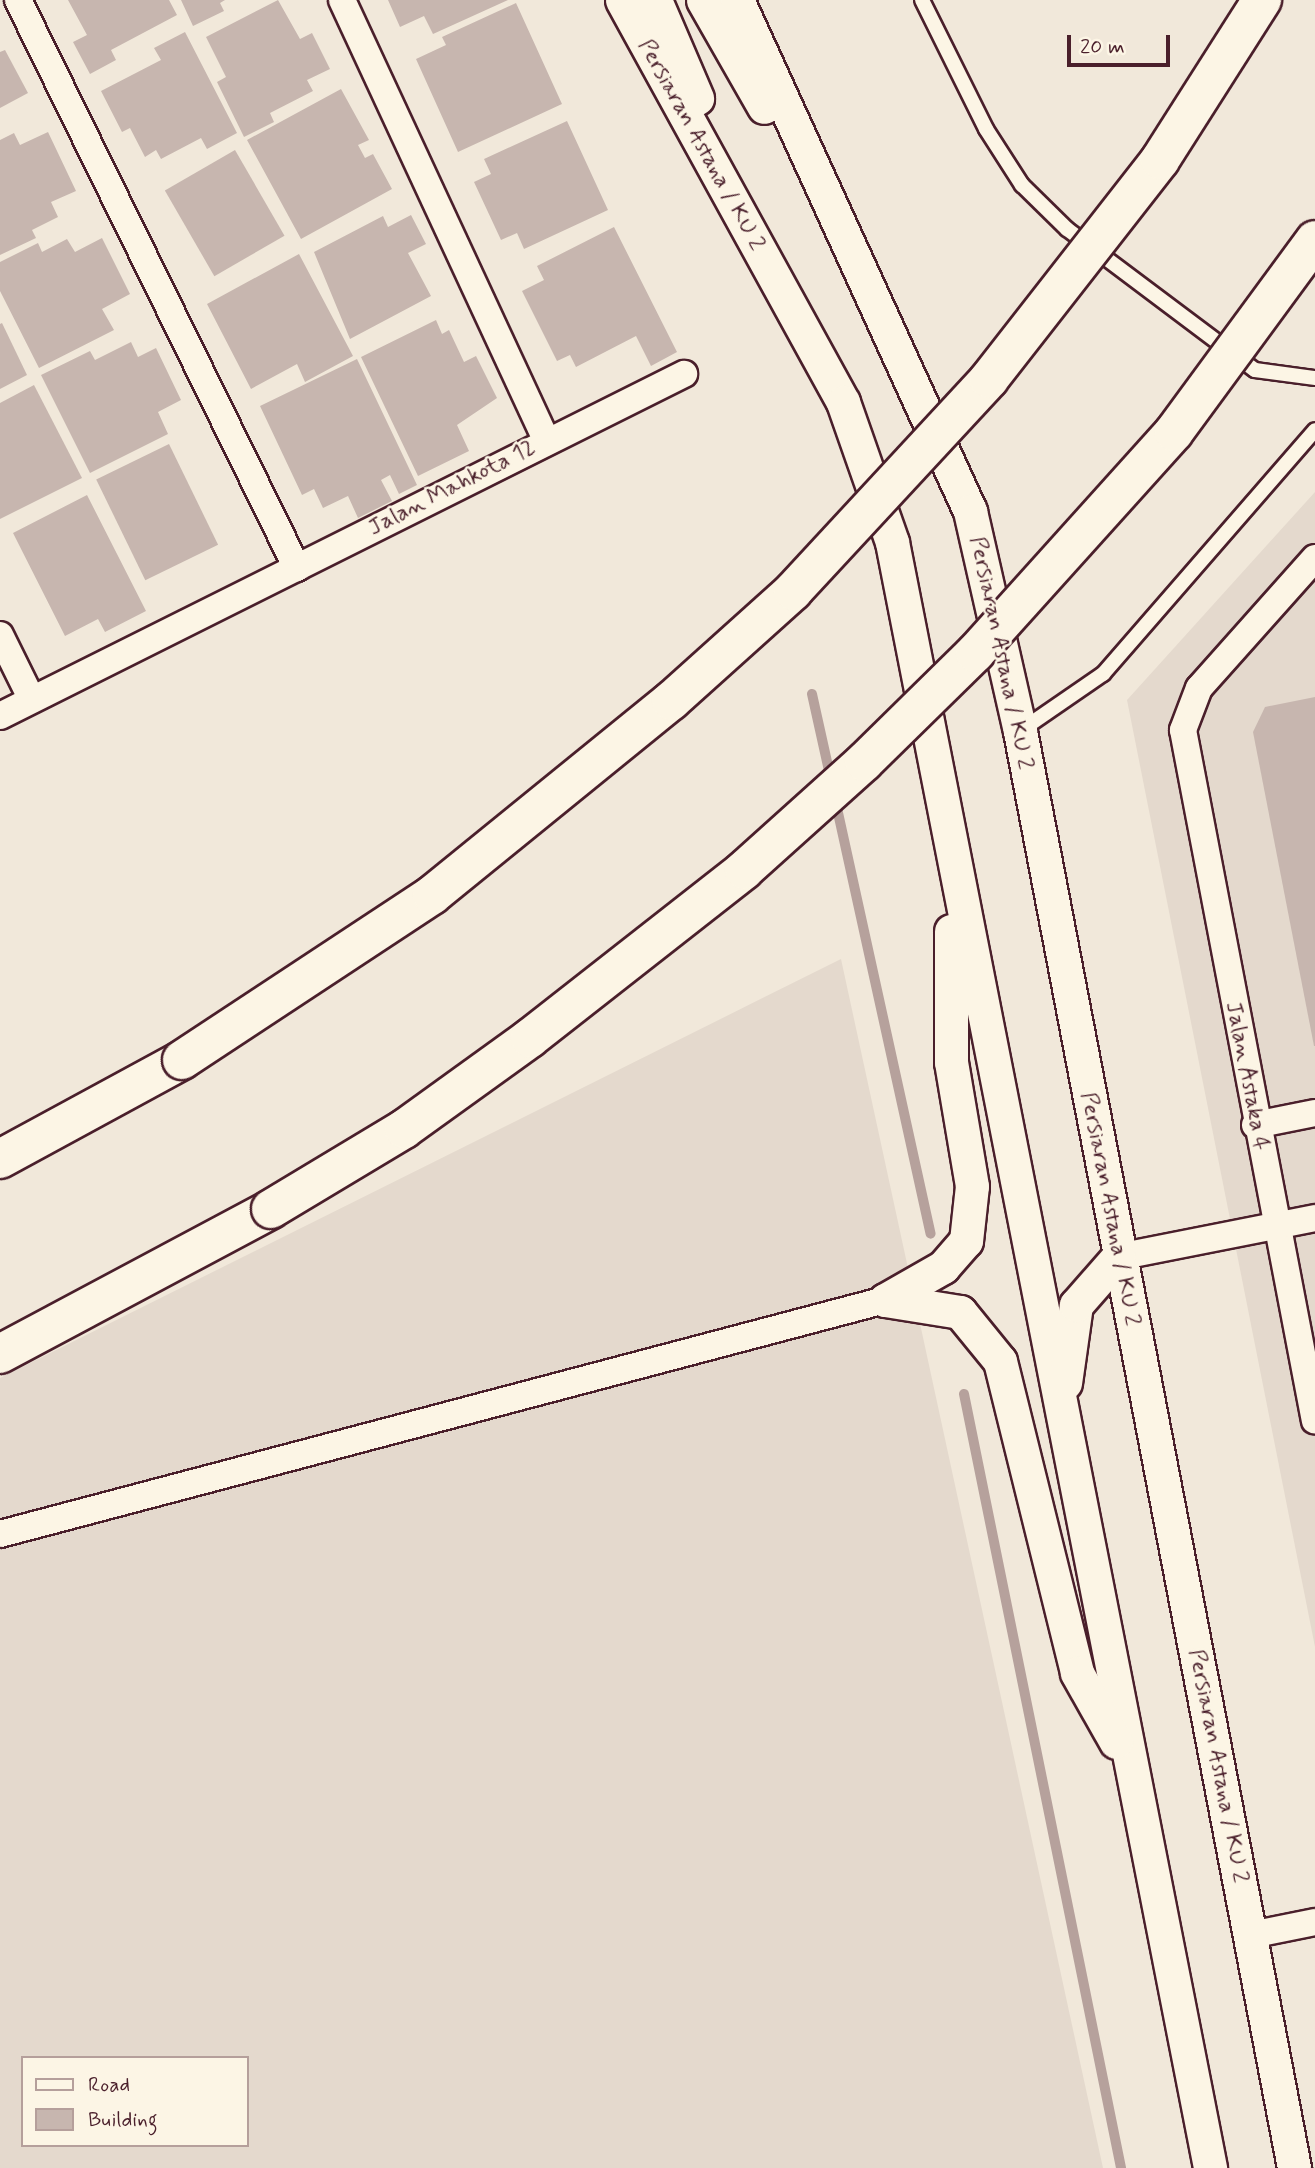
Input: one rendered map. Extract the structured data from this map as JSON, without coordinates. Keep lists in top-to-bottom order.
{
  "streets": {
    "street": ["Persiaran Astana / KU 2", "Jalan Mahkota 12", "Jalan Astaka 4"]
  },
  "legend": ["Road", "Building"],
  "scale_bar": "20 m"
}
